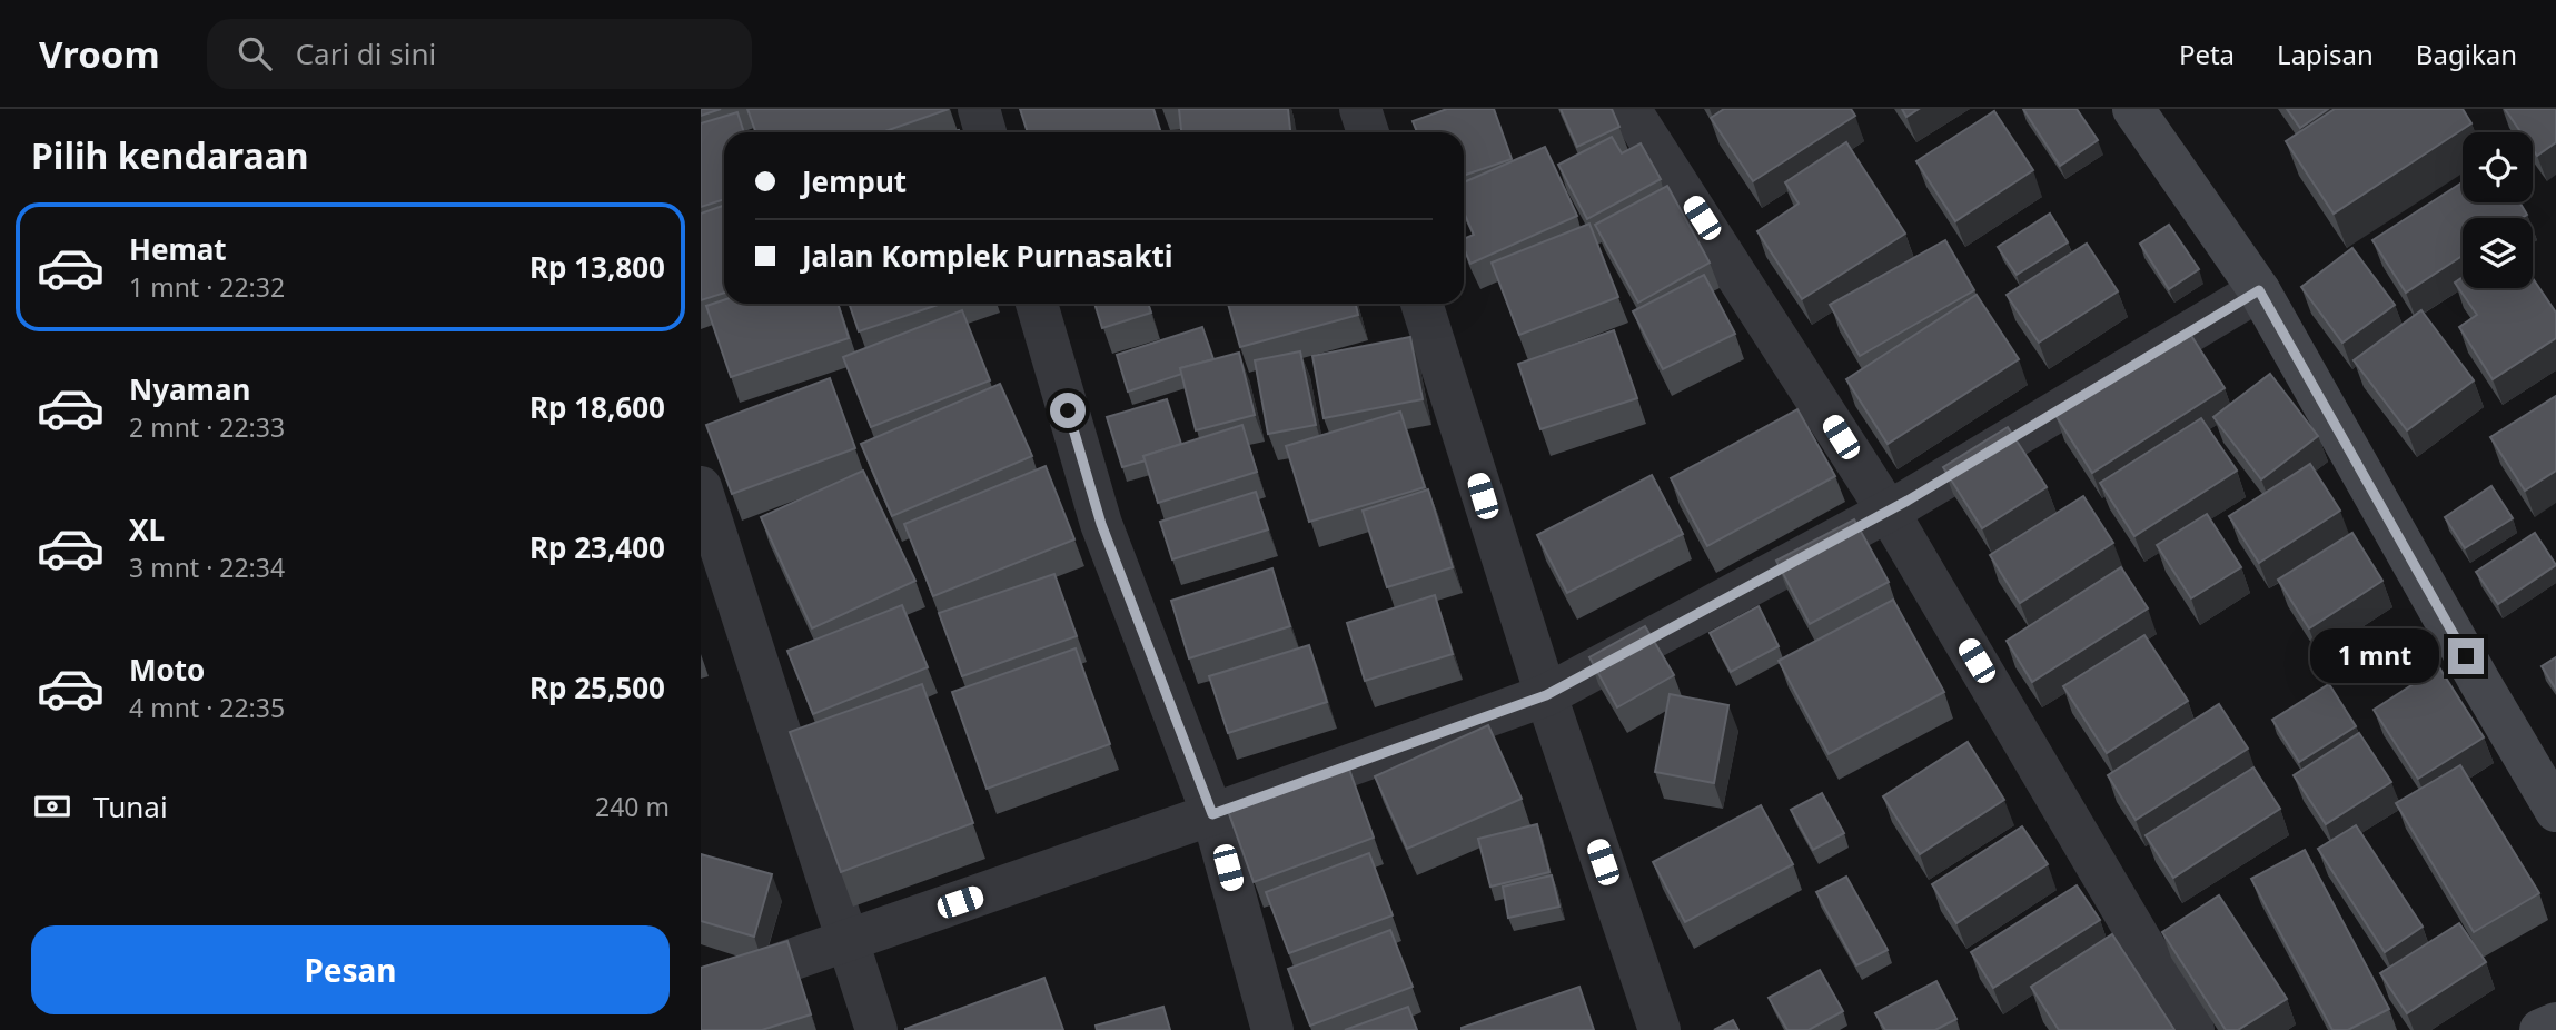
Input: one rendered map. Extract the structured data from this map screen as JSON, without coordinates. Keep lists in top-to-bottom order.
{
  "page": {
    "header": "Vroom",
    "search": "Cari di sini",
    "nav": ["Peta", "Lapisan", "Bagikan"],
    "heading": "Pilih kendaraan",
    "banner": ["Jemput", "Jalan Komplek Purnasakti"],
    "list": [
      {
        "name": "Hemat",
        "note": "1 mnt · 22:32",
        "value": "Rp 13,800"
      },
      {
        "name": "Nyaman",
        "note": "2 mnt · 22:33",
        "value": "Rp 18,600"
      },
      {
        "name": "XL",
        "note": "3 mnt · 22:34",
        "value": "Rp 23,400"
      },
      {
        "name": "Moto",
        "note": "4 mnt · 22:35",
        "value": "Rp 25,500"
      }
    ],
    "bubble": "1 mnt",
    "pay": ["Tunai", "240 m"],
    "buttons": "Pesan"
  }
}
